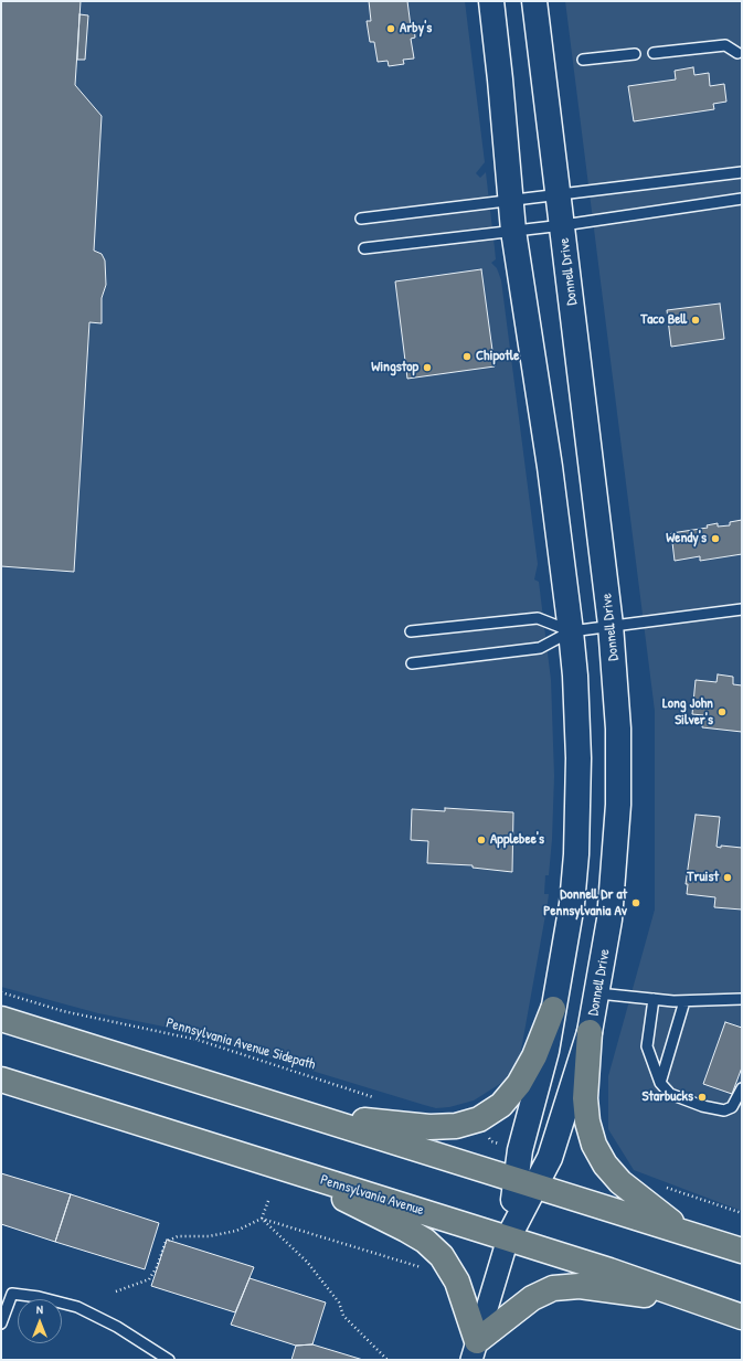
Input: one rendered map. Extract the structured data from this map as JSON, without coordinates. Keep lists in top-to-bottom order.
{
  "streets": {
    "highway": ["Pennsylvania Avenue"],
    "street": ["Donnell Drive"],
    "path": ["Pennsylvania Avenue Sidepath"]
  },
  "crossings": [
    ["Donnell Drive", "Pennsylvania Avenue"]
  ],
  "places": [
    "Arby's",
    "Taco Bell",
    "Chipotle",
    "Wingstop",
    "Wendy's",
    "Long John Silver's",
    "Applebee's",
    "Truist",
    "Donnell Dr at Pennsylvania Av",
    "Starbucks"
  ],
  "north": "top"
}
